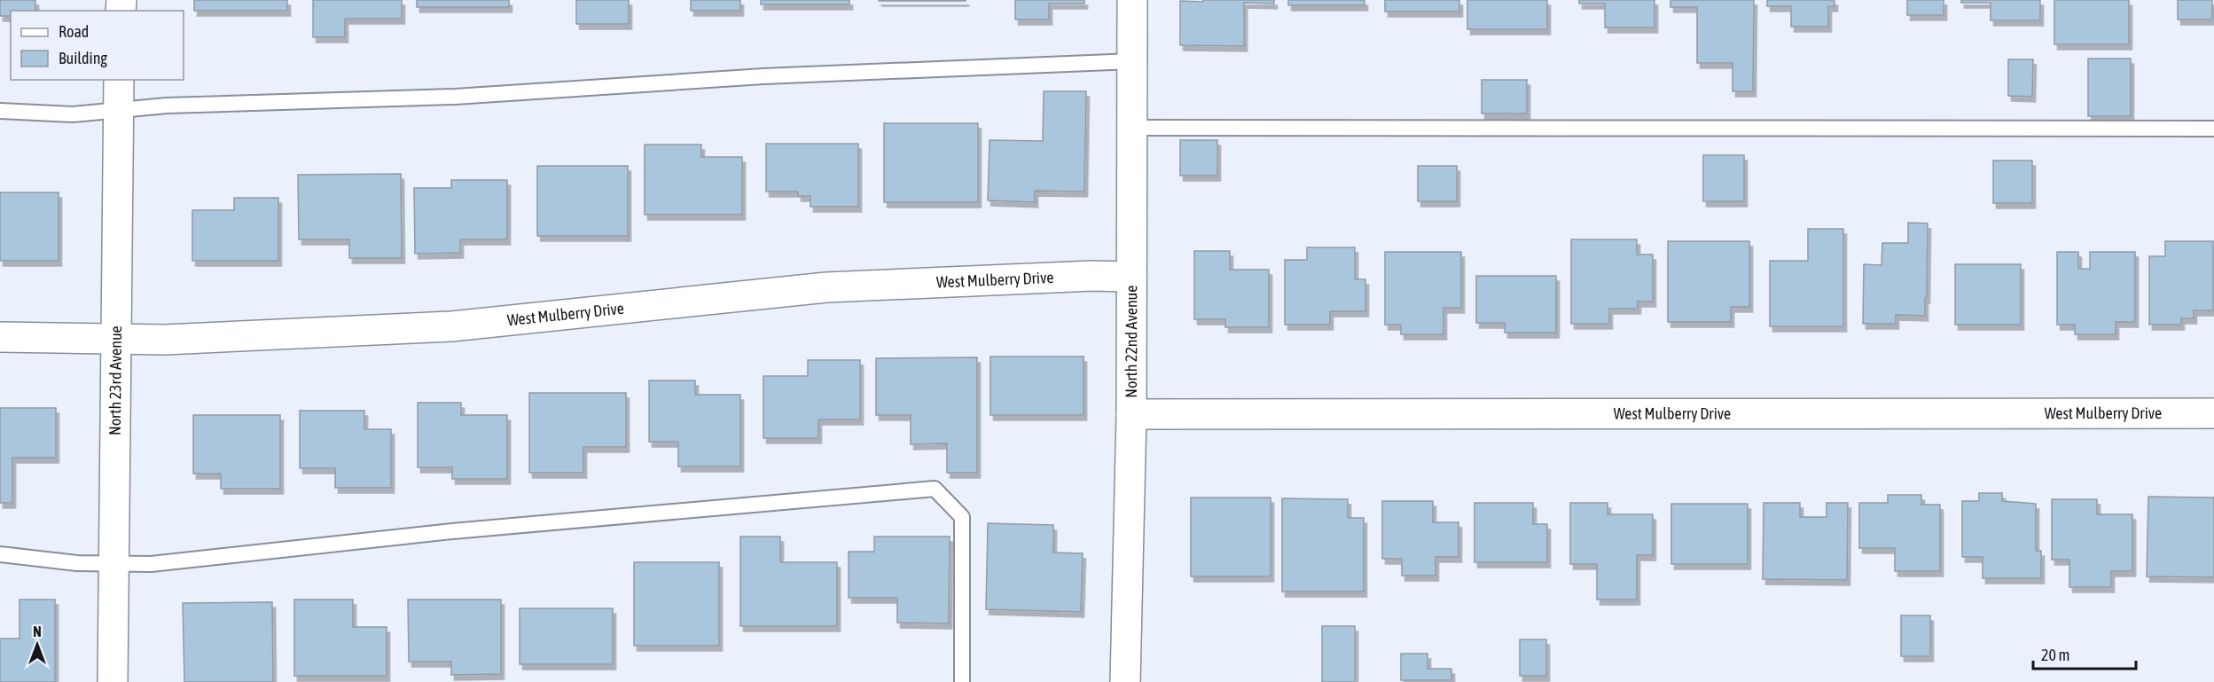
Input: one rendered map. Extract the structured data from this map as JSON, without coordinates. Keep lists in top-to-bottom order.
{
  "streets": {
    "street": ["West Mulberry Drive", "North 22nd Avenue", "North 23rd Avenue"]
  },
  "crossings": [
    ["West Mulberry Drive", "North 22nd Avenue"],
    ["West Mulberry Drive", "North 23rd Avenue"]
  ],
  "legend": ["Road", "Building"],
  "scale_bar": "20 m",
  "north": "top"
}
